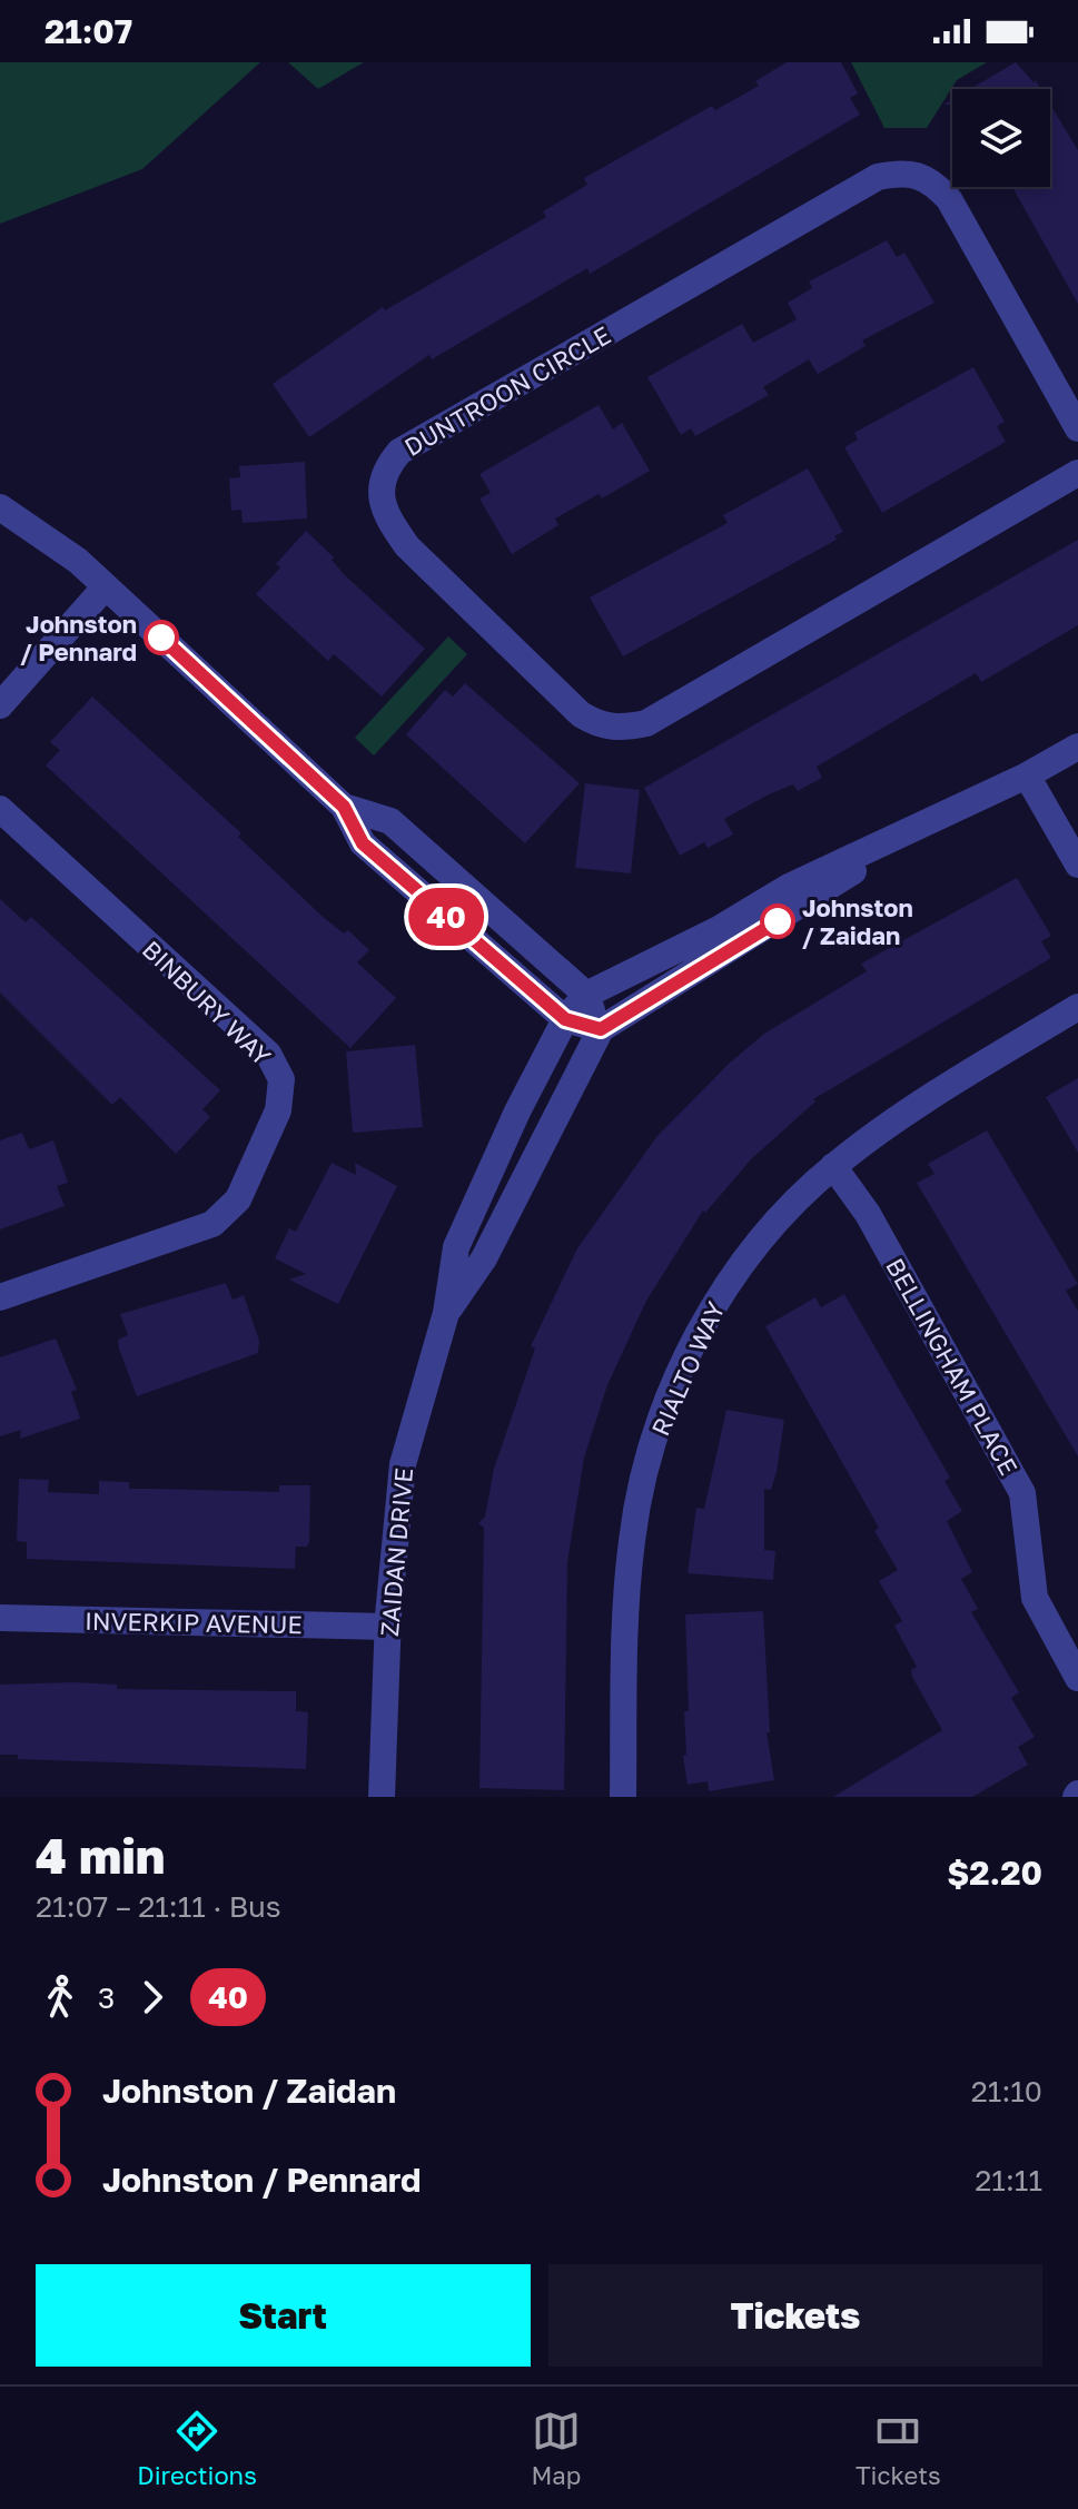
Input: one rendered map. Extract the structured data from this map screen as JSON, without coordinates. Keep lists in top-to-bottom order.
{
  "streets": {
    "street": [
      "DUNTROON CIRCLE",
      "BINBURY WAY",
      "BELLINGHAM PLACE",
      "RIALTO WAY",
      "ZAIDAN DRIVE",
      "INVERKIP AVENUE"
    ]
  },
  "crossings": [
    ["BELLINGHAM PLACE", "RIALTO WAY"],
    ["ZAIDAN DRIVE", "INVERKIP AVENUE"]
  ],
  "places": ["Johnston / Pennard", "Johnston / Zaidan"],
  "lines": ["bus line 40"],
  "page": {
    "status": "21:07",
    "on_map": "40",
    "heading": ["4 min", "21:07 – 21:11 · Bus", "$2.20"],
    "legs": ["3", "40"],
    "list": [
      {
        "name": "Johnston / Zaidan",
        "value": "21:10"
      },
      {
        "name": "Johnston / Pennard",
        "value": "21:11"
      }
    ],
    "buttons": ["Start", "Tickets"],
    "tabs": ["Directions", "Map", "Tickets"]
  }
}
